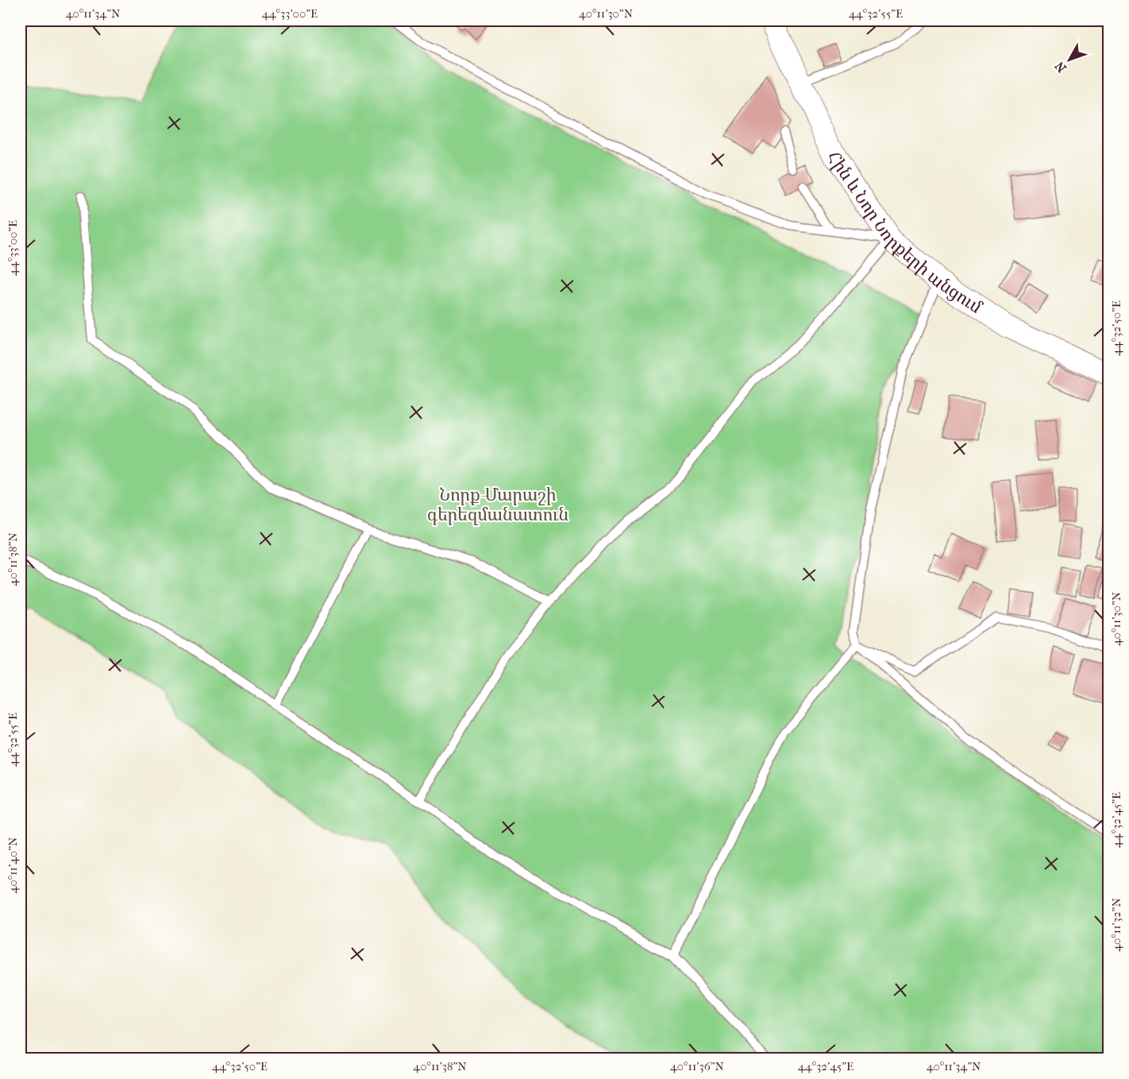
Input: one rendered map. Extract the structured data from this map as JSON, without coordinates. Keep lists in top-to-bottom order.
{
  "streets": {
    "street": ["Հին և Նոր Նորքերի անցում"]
  },
  "parks": ["Նորք-Մարաշի գերեզմանատուն"],
  "north": "bottom left",
  "coordinates": [
    "40°11'34\"N",
    "44°33'00\"E",
    "40°11'30\"N",
    "44°32'55\"E",
    "44°32'50\"E",
    "40°11'38\"N",
    "44°32'45\"E",
    "40°11'40\"N",
    "40°11'32\"N",
    "40°11'36\"N"
  ]
}
